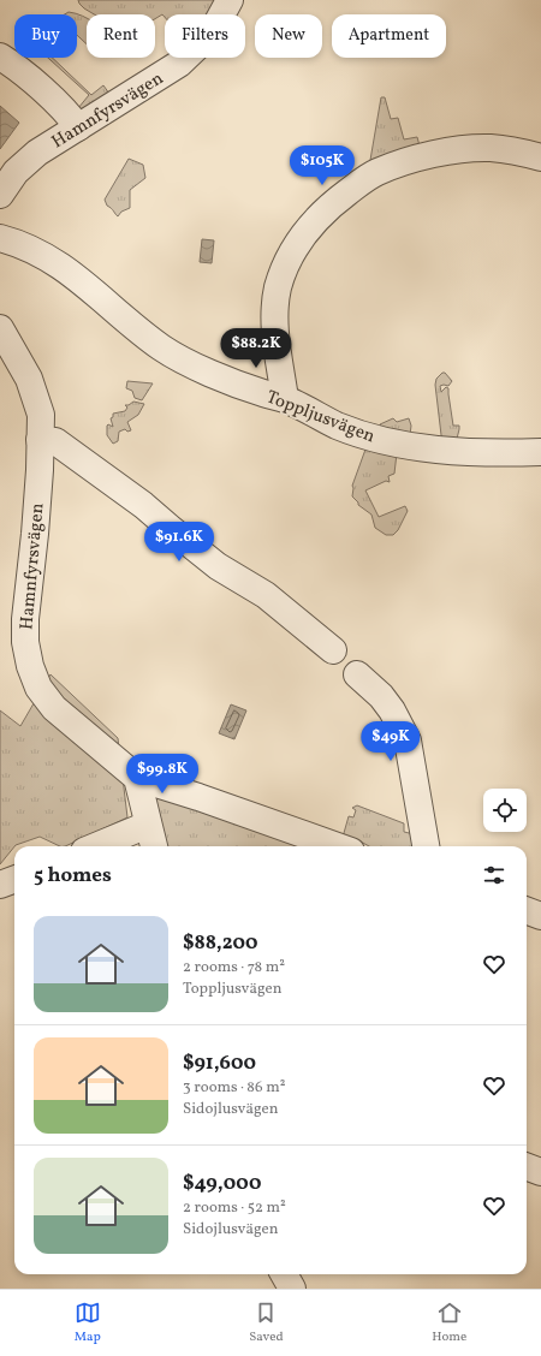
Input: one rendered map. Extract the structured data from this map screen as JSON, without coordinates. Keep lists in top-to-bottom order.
{
  "streets": {
    "street": ["Hamnfyrsvägen", "Toppljusvägen"]
  },
  "page": {
    "chip": [
      "Buy",
      "Rent",
      "Filters",
      "New",
      "Apartment"
    ],
    "price": [
      "$105K",
      "$88.2K",
      "$91.6K",
      "$49K",
      "$99.8K"
    ],
    "heading": "5 homes",
    "list": [
      {
        "name": "$88,200",
        "note": "2 rooms · 78 m² · Toppljusvägen"
      },
      {
        "name": "$91,600",
        "note": "3 rooms · 86 m² · Sidojlusvägen"
      },
      {
        "name": "$49,000",
        "note": "2 rooms · 52 m² · Sidojlusvägen"
      }
    ],
    "tabs": ["Map", "Saved", "Home"]
  }
}
